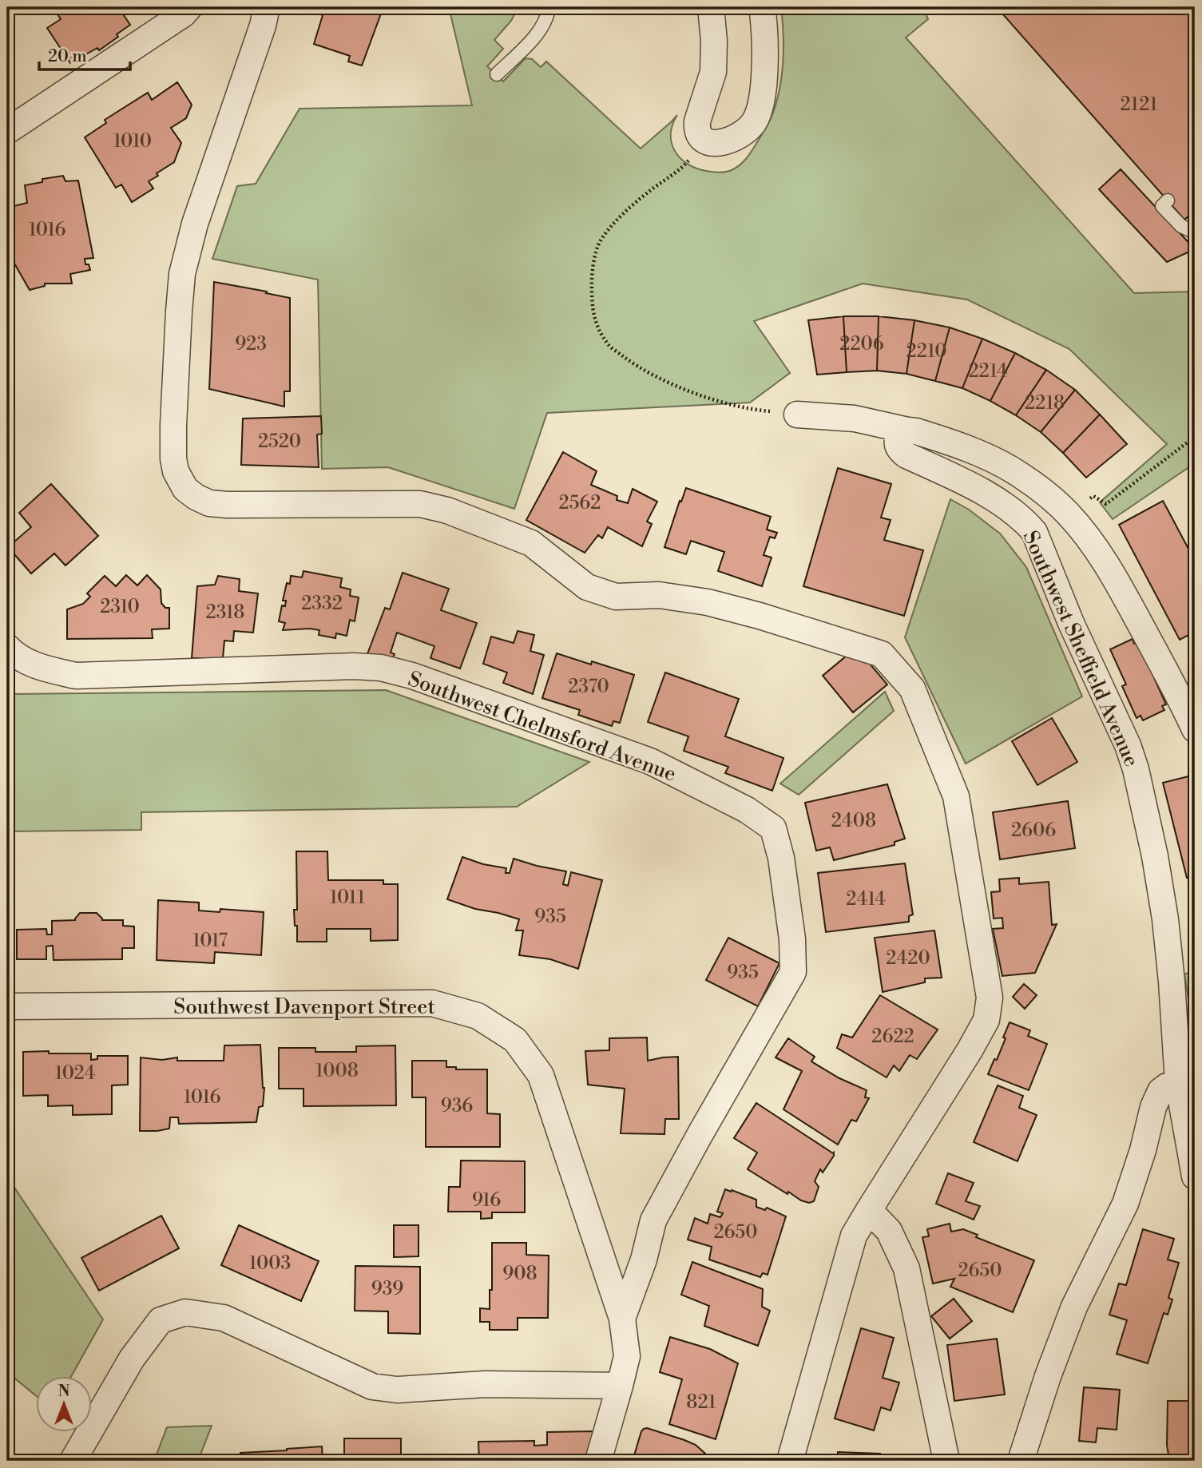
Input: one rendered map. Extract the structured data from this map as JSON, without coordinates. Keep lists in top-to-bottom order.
{
  "streets": {
    "street": ["Southwest Sheffield Avenue", "Southwest Chelmsford Avenue", "Southwest Davenport Street"]
  },
  "crossings": [
    ["Southwest Chelmsford Avenue", "Southwest Davenport Street"]
  ],
  "house_numbers": [
    "2121",
    "1010",
    "1016",
    "923",
    "2206",
    "2210",
    "2214",
    "2218",
    "2520",
    "2562",
    "2332",
    "2310",
    "2318",
    "2370",
    "2408",
    "2606",
    "1011",
    "2414",
    "935",
    "1017",
    "2420",
    "935",
    "2622",
    "1008",
    "1024",
    "1016",
    "936",
    "916",
    "2650",
    "1003",
    "2650",
    "908",
    "939",
    "821"
  ],
  "scale_bar": "20 m",
  "north": "top"
}
